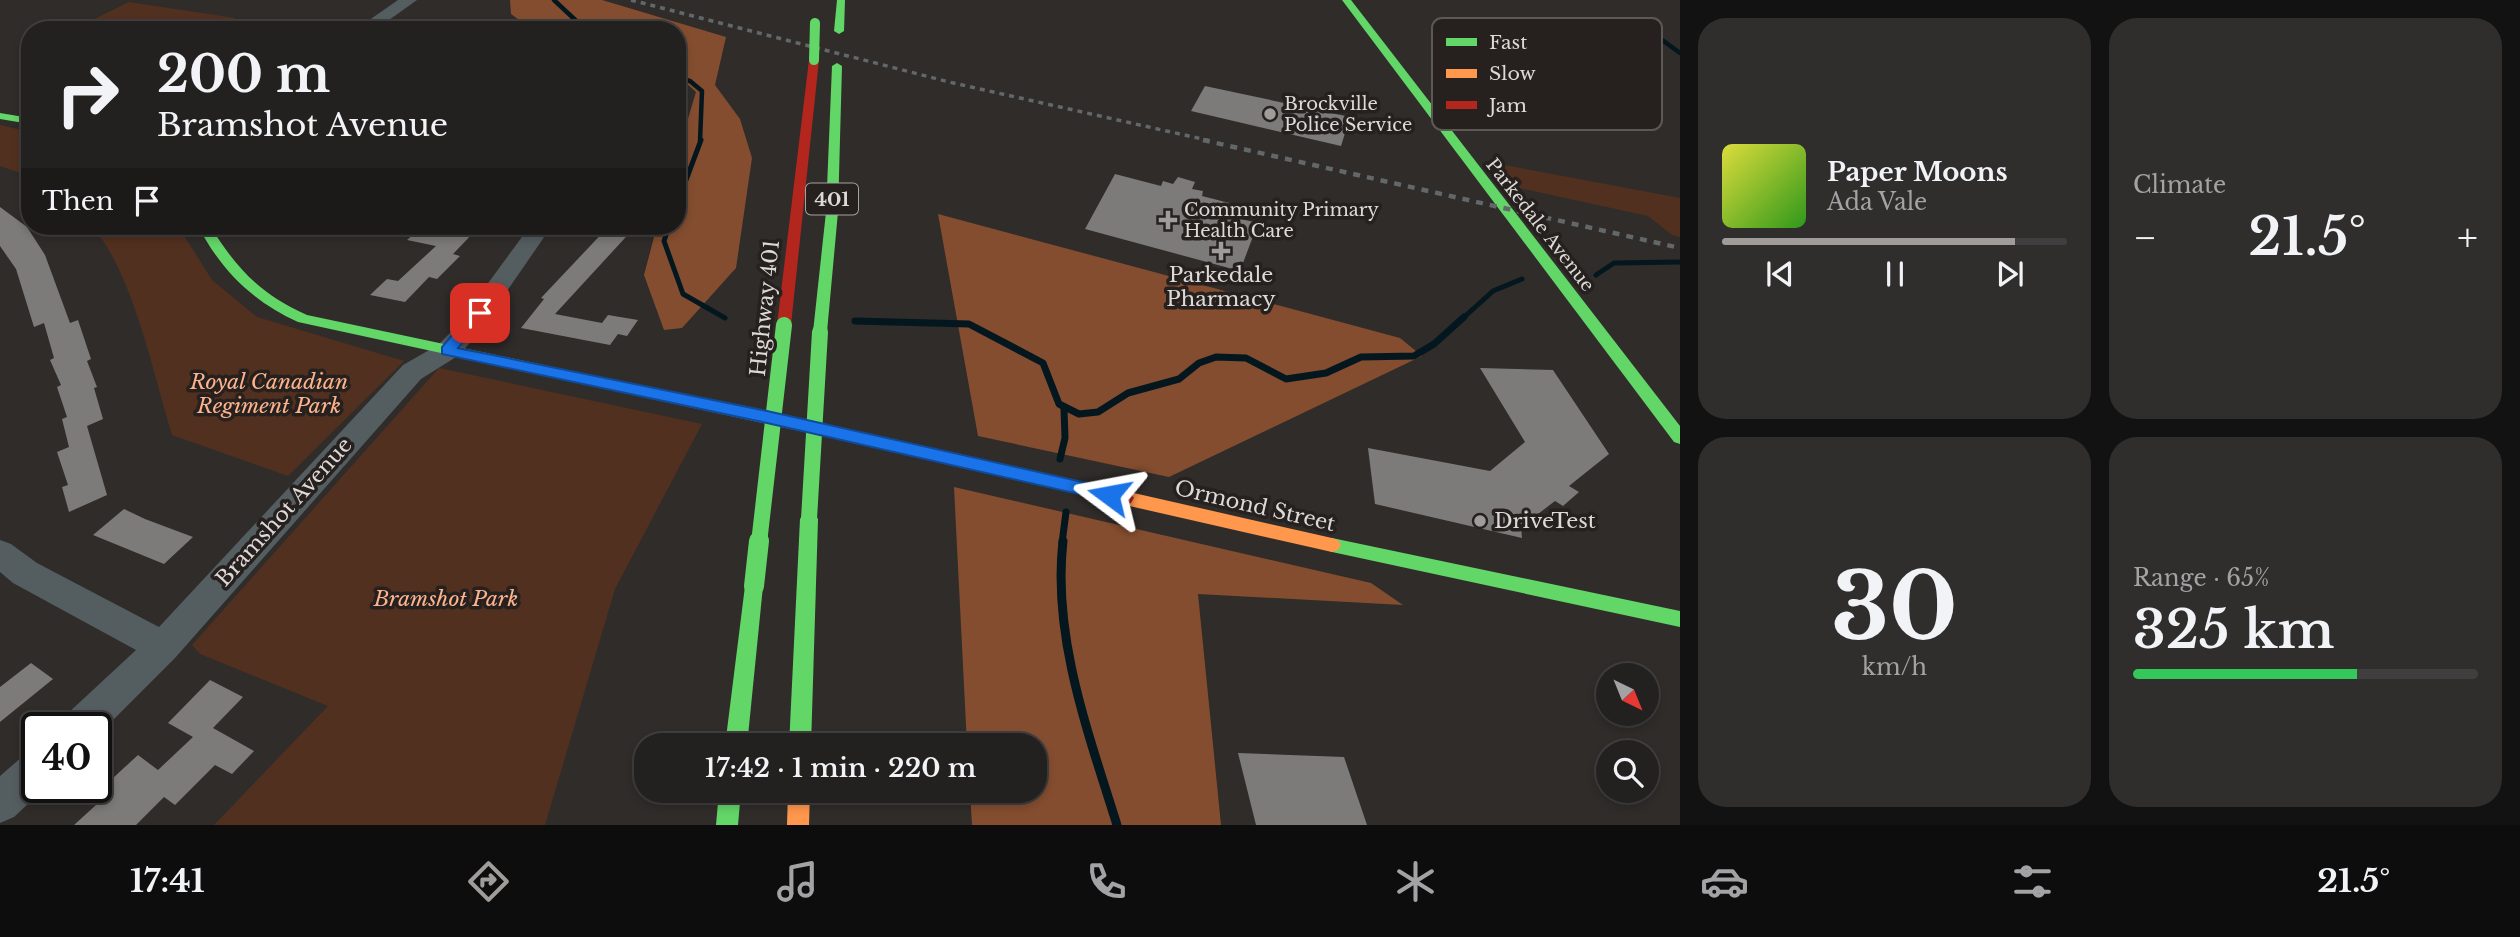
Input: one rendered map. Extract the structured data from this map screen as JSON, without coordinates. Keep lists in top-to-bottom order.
{
  "streets": {
    "main road": [
      "401",
      "Parkedale Avenue",
      "Highway 401",
      "Ormond Street"
    ],
    "street": ["Bramshot Avenue"]
  },
  "crossings": [
    ["Ormond Street", "Bramshot Avenue"]
  ],
  "parks": ["Royal Canadian Regiment Park", "Bramshot Park"],
  "places": {
    "other": ["Brockville Police Service", "DriveTest"],
    "health": ["Community Primary Health Care", "Parkedale Pharmacy"]
  },
  "legend": ["Fast", "Slow", "Jam"],
  "north": "bottom right",
  "page": {
    "tile": [
      "Climate",
      ["30", "km/h"],
      ["Range · 65%", "325 km"]
    ],
    "turn": ["200 m", "Bramshot Avenue"],
    "song": ["Paper Moons", "Ada Vale"],
    "then": "Then",
    "heat": ["−", "21.5°", "+"],
    "limit": "40",
    "trip": "17:42 · 1 min · 220 m",
    "tabs": ["17:41", "21.5°"]
  }
}
